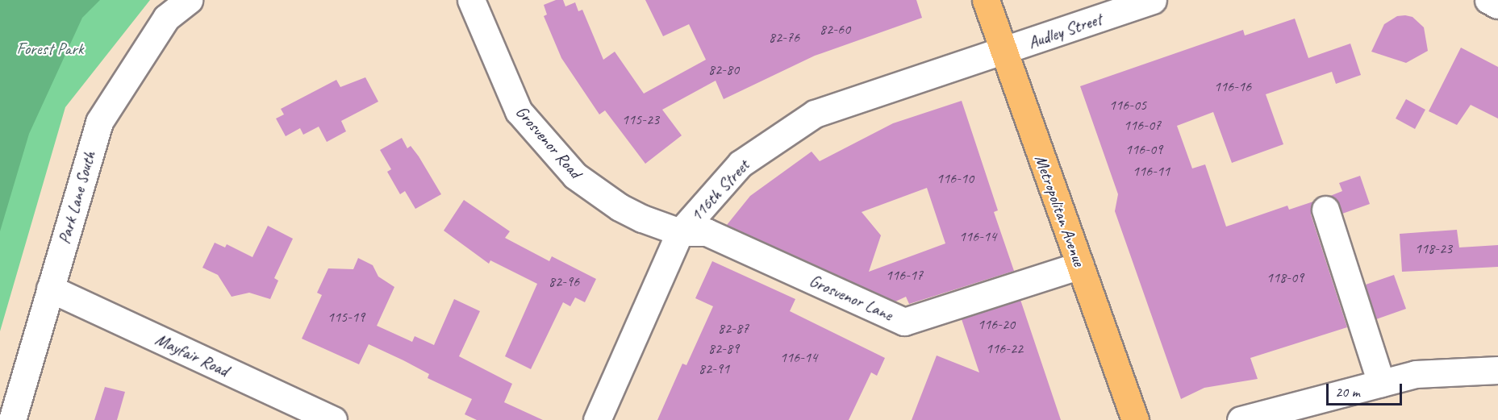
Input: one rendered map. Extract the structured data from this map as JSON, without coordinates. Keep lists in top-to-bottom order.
{
  "streets": {
    "main road": ["Metropolitan Avenue"],
    "street": [
      "Audley Street",
      "Grosvenor Road",
      "116th Street",
      "Park Lane South",
      "Grosvenor Lane",
      "Mayfair Road"
    ]
  },
  "crossings": [
    ["Audley Street", "116th Street"],
    ["Audley Street", "Metropolitan Avenue"],
    ["Grosvenor Road", "116th Street"],
    ["Grosvenor Road", "Grosvenor Lane"],
    ["116th Street", "Metropolitan Avenue"],
    ["116th Street", "Grosvenor Lane"],
    ["Park Lane South", "Mayfair Road"],
    ["Metropolitan Avenue", "Grosvenor Lane"]
  ],
  "parks": ["Forest Park"],
  "house_numbers": [
    "82-60",
    "82-76",
    "82-80",
    "116-16",
    "116-05",
    "115-23",
    "116-07",
    "116-09",
    "116-11",
    "116-10",
    "116-14",
    "118-23",
    "116-17",
    "118-09",
    "82-96",
    "115-19",
    "116-20",
    "82-87",
    "82-89",
    "116-22",
    "116-14",
    "82-91"
  ],
  "scale_bar": "20 m"
}
